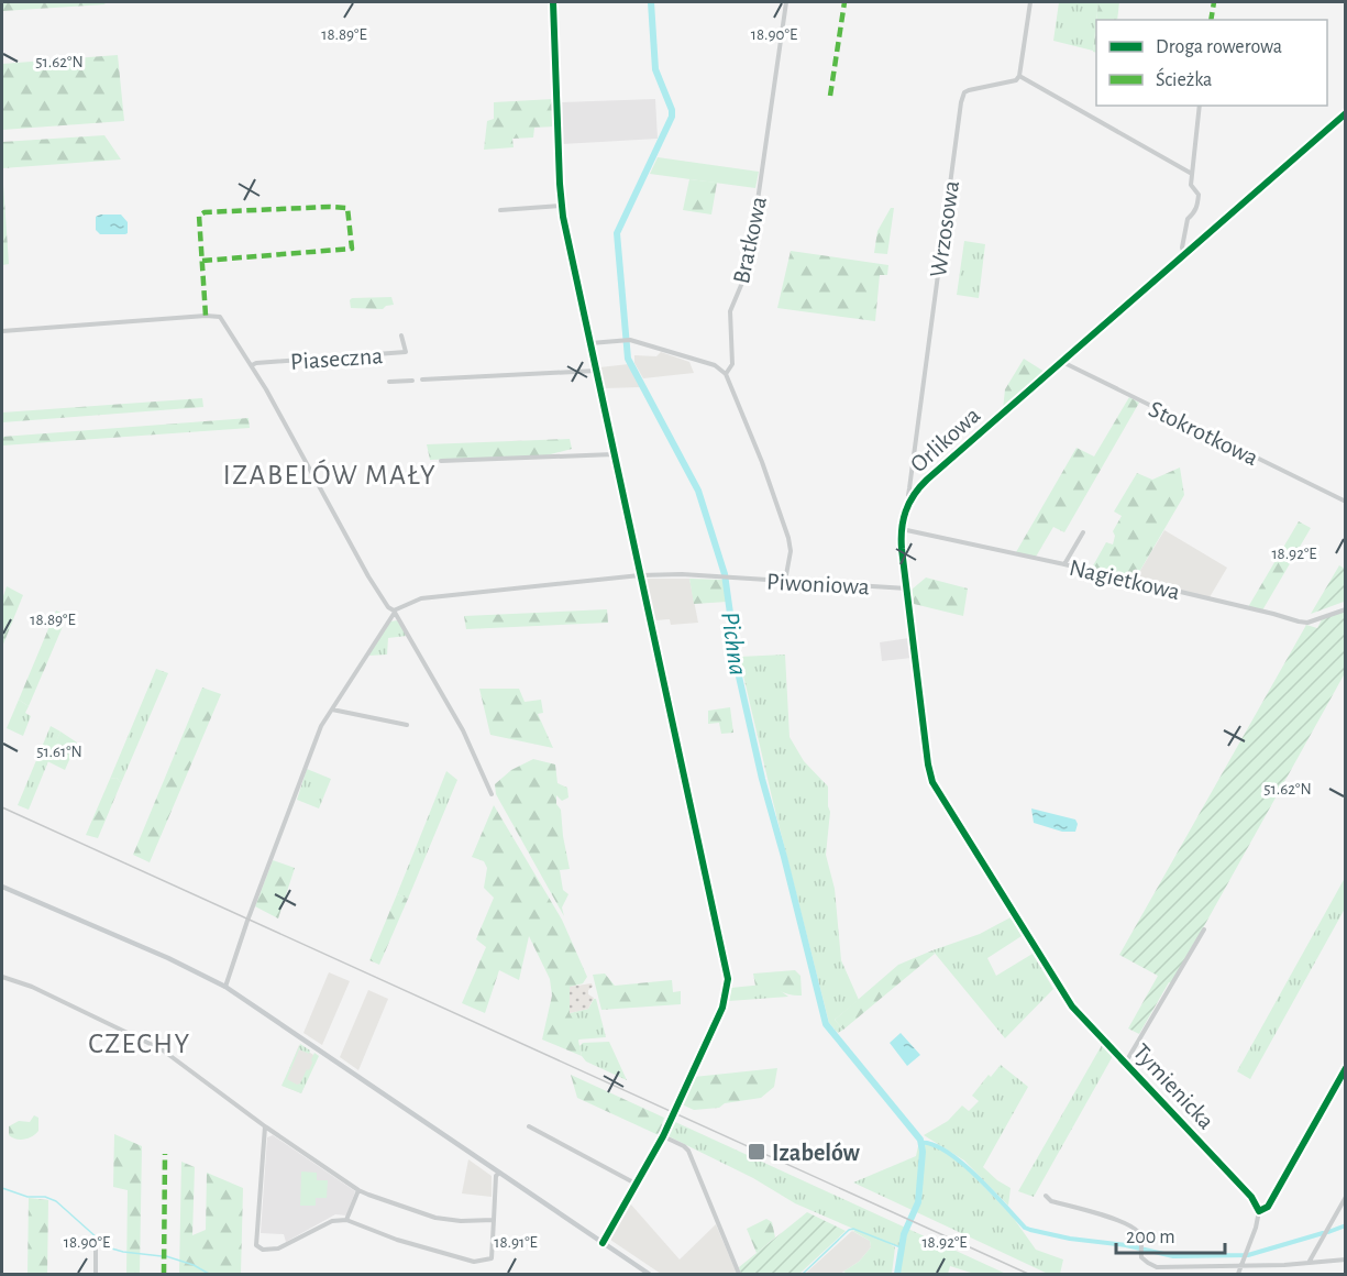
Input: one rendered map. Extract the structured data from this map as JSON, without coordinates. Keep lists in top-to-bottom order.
{
  "streets": {
    "street": [
      "Wrzosowa",
      "Bratkowa",
      "Piaseczna",
      "Stokrotkowa",
      "Orlikowa",
      "Nagietkowa",
      "Piwoniowa",
      "Tymienicka"
    ]
  },
  "crossings": [
    ["Wrzosowa", "Orlikowa"],
    ["Stokrotkowa", "Orlikowa"],
    ["Orlikowa", "Nagietkowa"],
    ["Orlikowa", "Piwoniowa"],
    ["Orlikowa", "Tymienicka"]
  ],
  "districts": ["IZABELÓW MAŁY", "CZECHY"],
  "water": ["Pichna"],
  "places": {
    "transit": ["Izabelów"]
  },
  "legend": ["Droga rowerowa", "Ścieżka"],
  "scale_bar": "200 m",
  "coordinates": [
    "18.89°E",
    "18.90°E",
    "51.62°N",
    "18.92°E",
    "51.61°N",
    "18.91°E"
  ]
}
